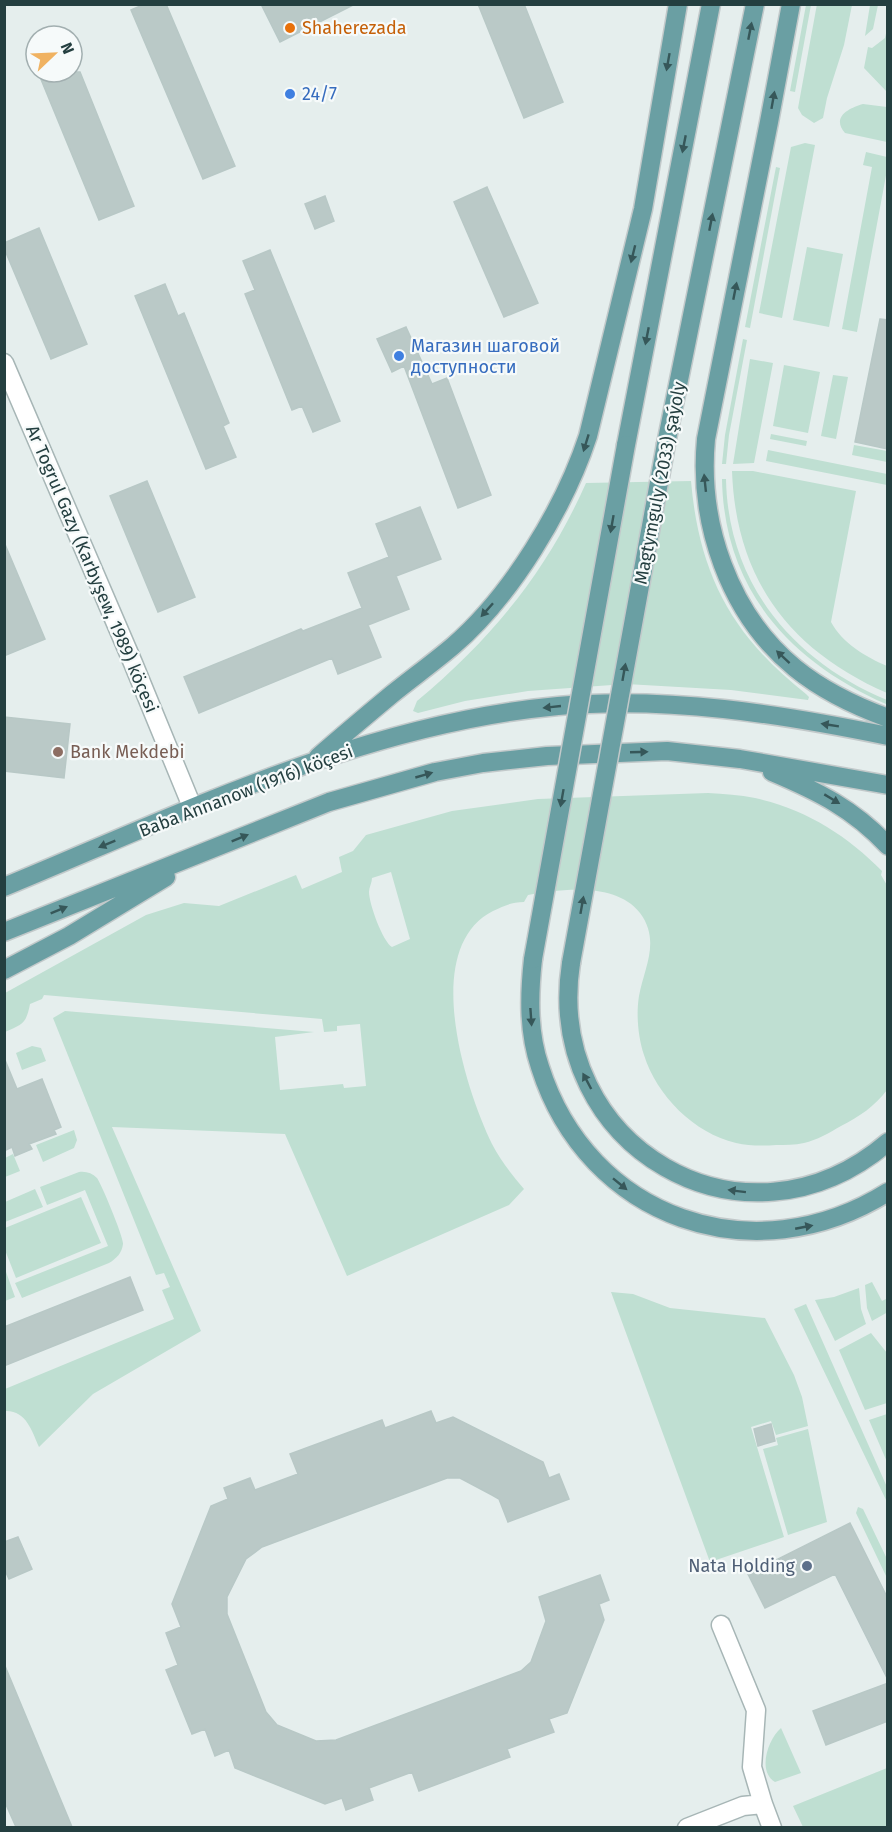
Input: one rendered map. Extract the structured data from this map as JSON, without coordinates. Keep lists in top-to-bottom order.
{
  "streets": {
    "main road": ["Magtymguly (2033) şaýoly", "Baba Annanow (1916) köçesi"],
    "street": ["Ar Togrul Gazy (Karbyşew, 1989) köçesi"]
  },
  "crossings": [
    ["Ar Togrul Gazy (Karbyşew, 1989) köçesi", "Baba Annanow (1916) köçesi"]
  ],
  "places": [
    "Shaherezada",
    "24/7",
    "Магазин шаговой доступности",
    "Bank Mekdebi",
    "Nata Holding"
  ],
  "north": "top right"
}
